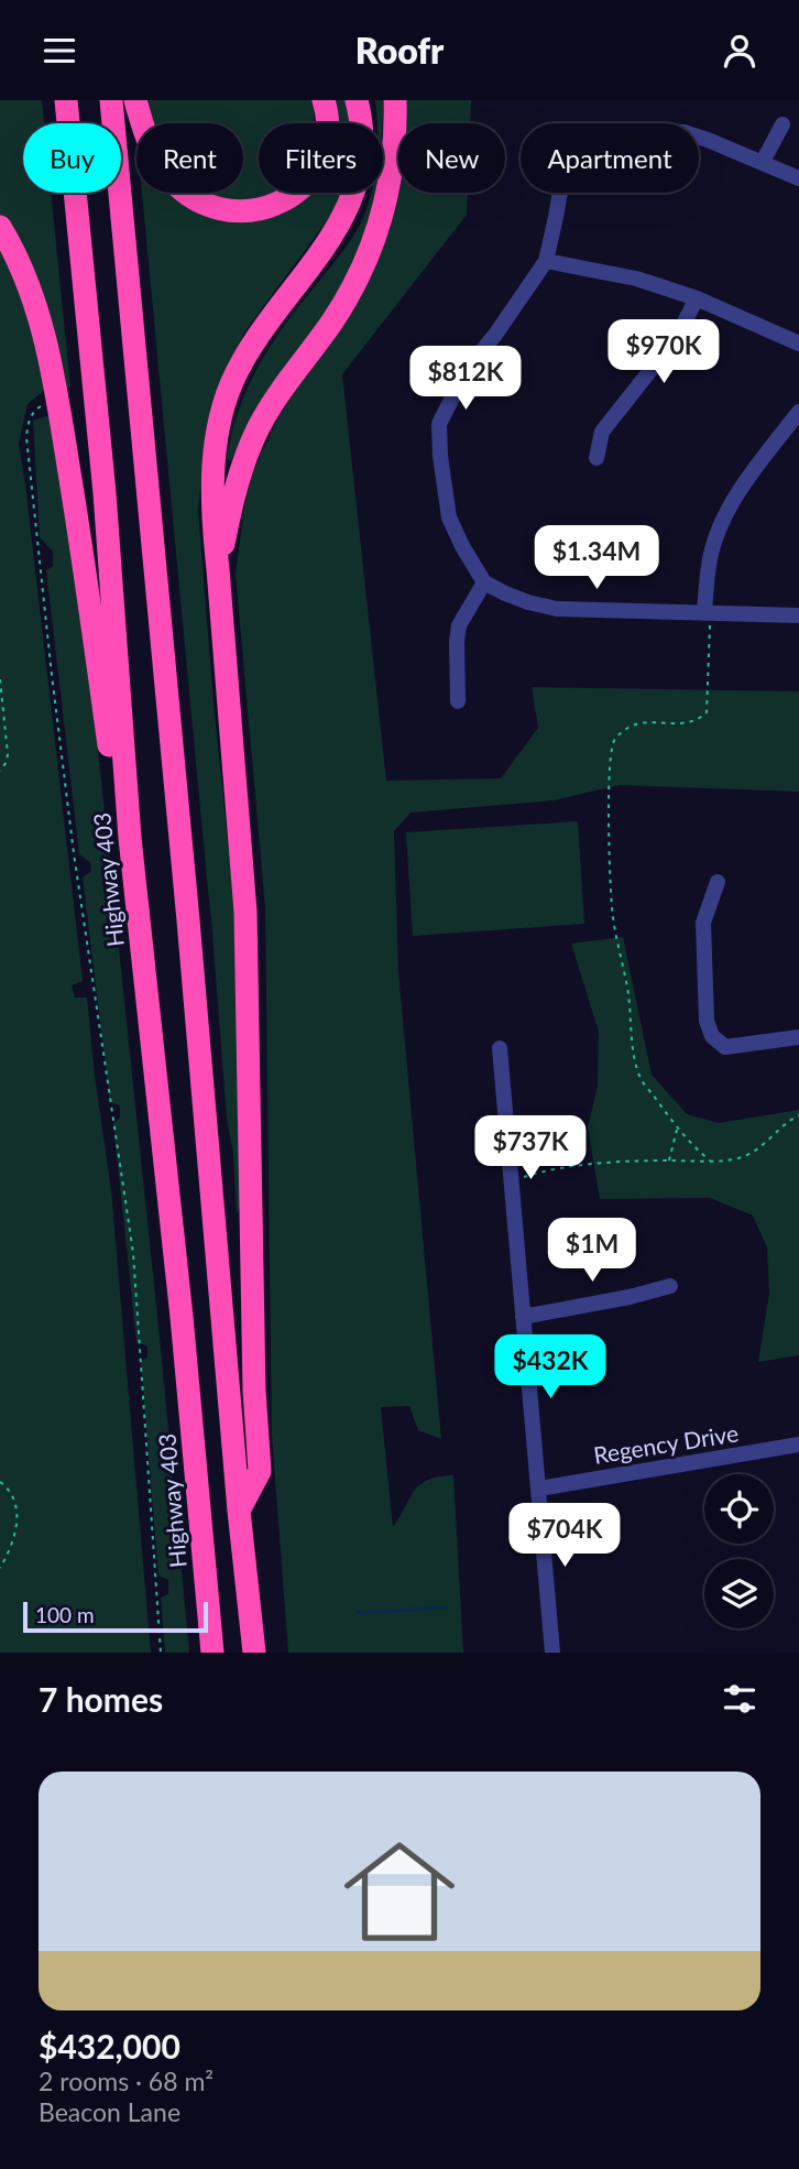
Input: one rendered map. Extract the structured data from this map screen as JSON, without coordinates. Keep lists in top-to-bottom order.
{
  "streets": {
    "highway": ["Highway 403"],
    "street": ["Regency Drive"]
  },
  "scale_bar": "100 m",
  "page": {
    "header": "Roofr",
    "chip": [
      "Buy",
      "Rent",
      "Filters",
      "New",
      "Apartment"
    ],
    "price": [
      "$970K",
      "$812K",
      "$1.34M",
      "$737K",
      "$1M",
      "$432K",
      "$704K"
    ],
    "scale": "100 m",
    "heading": "7 homes",
    "list": [
      {
        "name": "$432,000",
        "note": "2 rooms · 68 m² · Beacon Lane"
      }
    ]
  }
}
